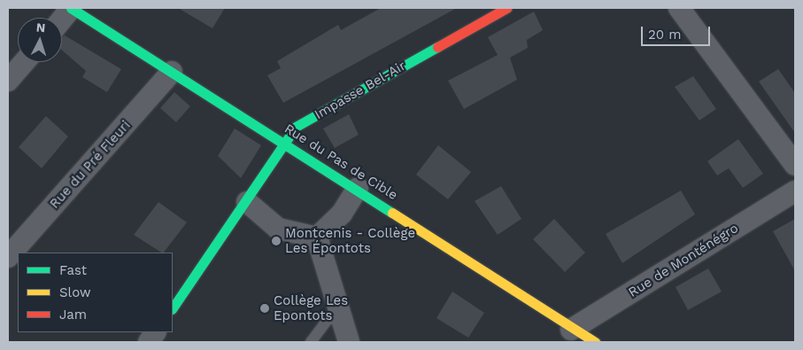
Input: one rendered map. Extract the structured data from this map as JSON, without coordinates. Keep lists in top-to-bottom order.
{
  "streets": {
    "street": [
      "Impasse Bel-Air",
      "Rue du Pas de Cible",
      "Rue du Pré Fleuri",
      "Rue de Monténégro"
    ]
  },
  "crossings": [
    ["Impasse Bel-Air", "Rue du Pas de Cible"],
    ["Rue du Pas de Cible", "Rue du Pré Fleuri"],
    ["Rue du Pas de Cible", "Rue de Monténégro"]
  ],
  "places": ["Montcenis - Collège Les Épontots", "Collège Les Epontots"],
  "legend": ["Fast", "Slow", "Jam"],
  "scale_bar": "20 m",
  "north": "top"
}
